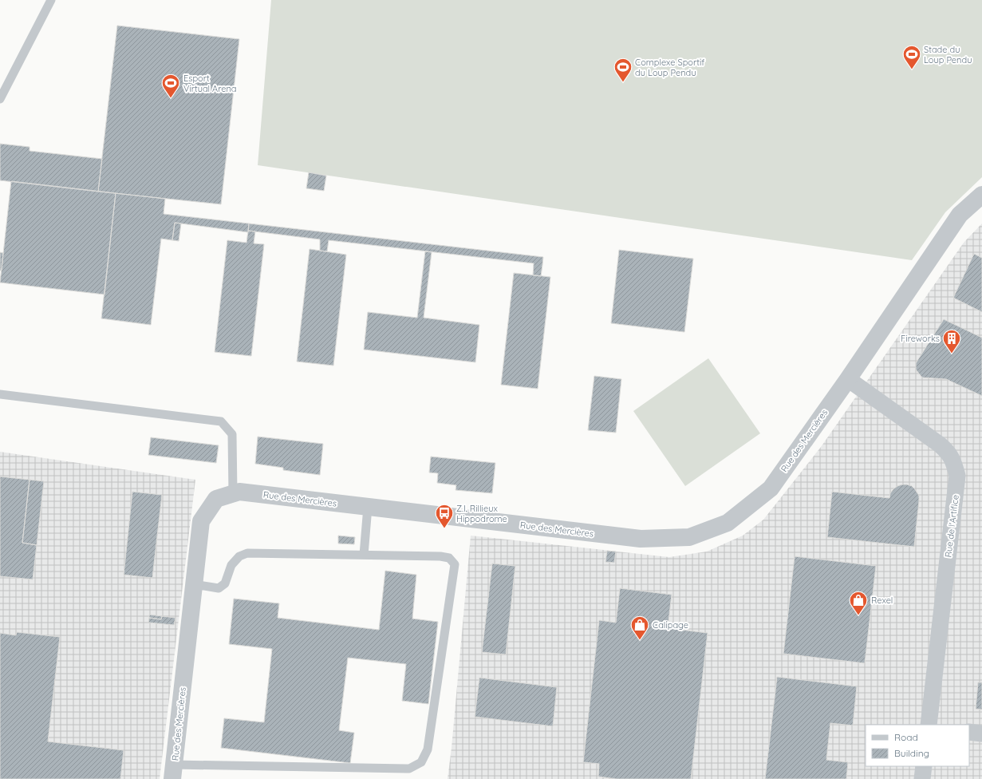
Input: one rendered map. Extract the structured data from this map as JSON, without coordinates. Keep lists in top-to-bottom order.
{
  "streets": {
    "street": ["Rue des Mercières", "Rue de l'Artifice"]
  },
  "crossings": [
    ["Rue des Mercières", "Rue de l'Artifice"]
  ],
  "places": {
    "sports": ["Stade du Loup Pendu", "Complexe Sportif du Loup Pendu", "Esport Virtual Arena"],
    "building": ["Fireworks"],
    "bus stop": ["Z.I. Rillieux Hippodrome"],
    "shop": ["Rexel", "Calipage"]
  },
  "legend": ["Road", "Building"]
}
